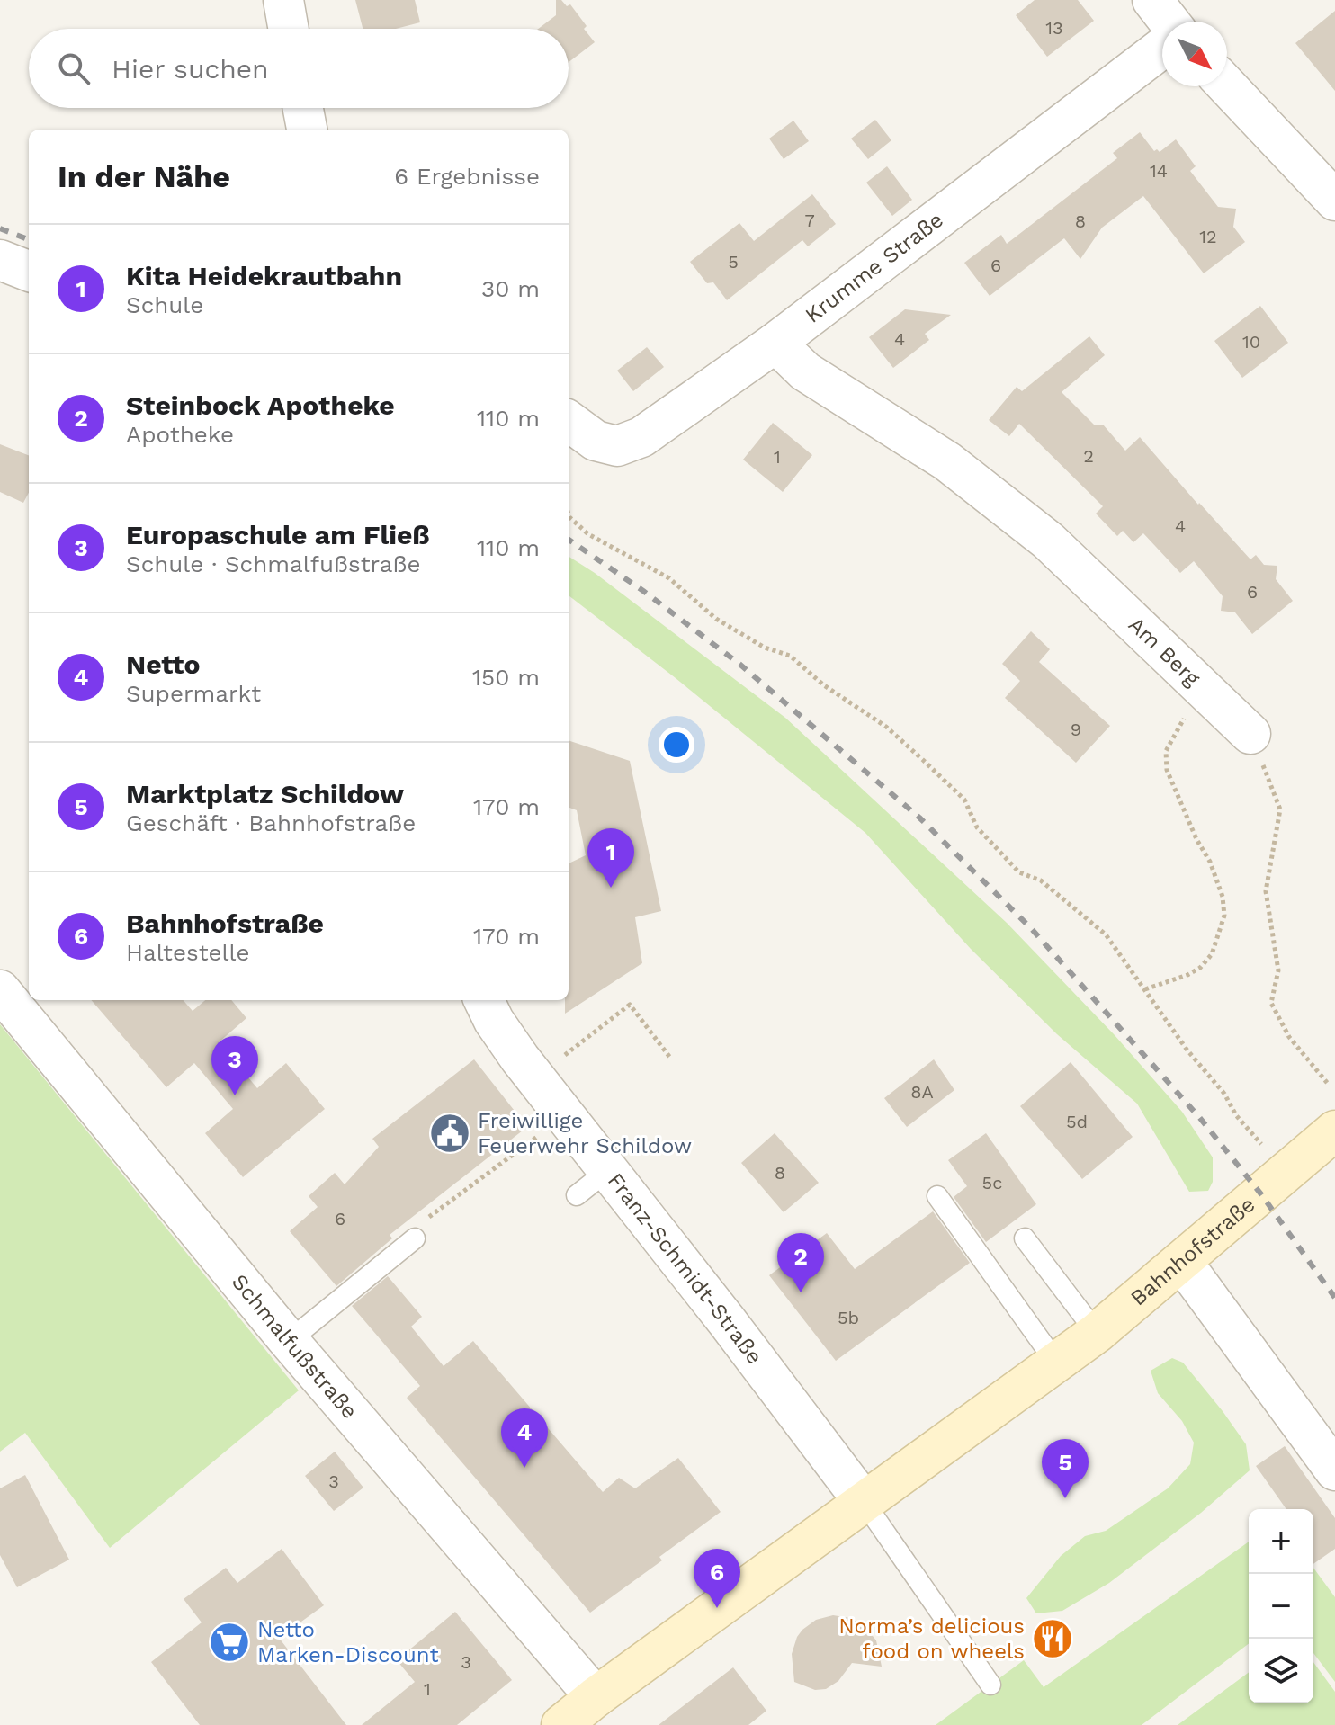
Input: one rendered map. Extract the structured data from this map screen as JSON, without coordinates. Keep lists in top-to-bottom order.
{
  "streets": {
    "street": [
      "Krumme Straße",
      "Am Berg",
      "Bahnhofstraße",
      "Franz-Schmidt-Straße",
      "Schmalfußstraße"
    ]
  },
  "crossings": [
    ["Krumme Straße", "Am Berg"],
    ["Bahnhofstraße", "Franz-Schmidt-Straße"],
    ["Bahnhofstraße", "Schmalfußstraße"]
  ],
  "places": {
    "public building": ["Freiwillige Feuerwehr Schildow"],
    "restaurant": ["Norma’s delicious food on wheels"],
    "supermarket": ["Netto Marken-Discount"]
  },
  "house_numbers": [
    "13",
    "14",
    "7",
    "8",
    "12",
    "5",
    "6",
    "4",
    "10",
    "2",
    "1",
    "4",
    "6",
    "9",
    "8A",
    "5d",
    "8",
    "5c",
    "6",
    "5b",
    "3",
    "3",
    "1"
  ],
  "north": "bottom right",
  "page": {
    "search": "Hier suchen",
    "heading": ["In der Nähe", "6 Ergebnisse"],
    "list": [
      {
        "mark": "1",
        "name": "Kita Heidekrautbahn",
        "note": "Schule",
        "value": "30 m"
      },
      {
        "mark": "2",
        "name": "Steinbock Apotheke",
        "note": "Apotheke",
        "value": "110 m"
      },
      {
        "mark": "3",
        "name": "Europaschule am Fließ",
        "note": "Schule · Schmalfußstraße",
        "value": "110 m"
      },
      {
        "mark": "4",
        "name": "Netto",
        "note": "Supermarkt",
        "value": "150 m"
      },
      {
        "mark": "5",
        "name": "Marktplatz Schildow",
        "note": "Geschäft · Bahnhofstraße",
        "value": "170 m"
      },
      {
        "mark": "6",
        "name": "Bahnhofstraße",
        "note": "Haltestelle",
        "value": "170 m"
      }
    ],
    "pins": [
      "1",
      "3",
      "2",
      "4",
      "5",
      "6"
    ],
    "map_buttons": ["+", "−"]
  }
}
